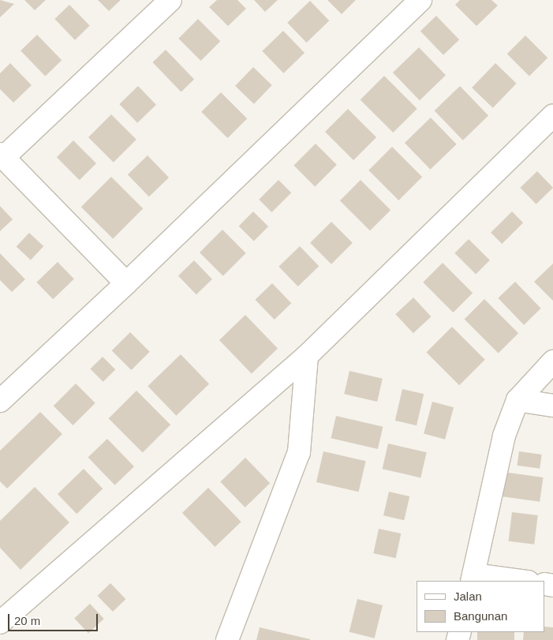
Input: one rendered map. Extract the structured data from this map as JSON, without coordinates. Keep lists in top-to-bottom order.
{
  "legend": ["Jalan", "Bangunan"],
  "scale_bar": "20 m"
}
